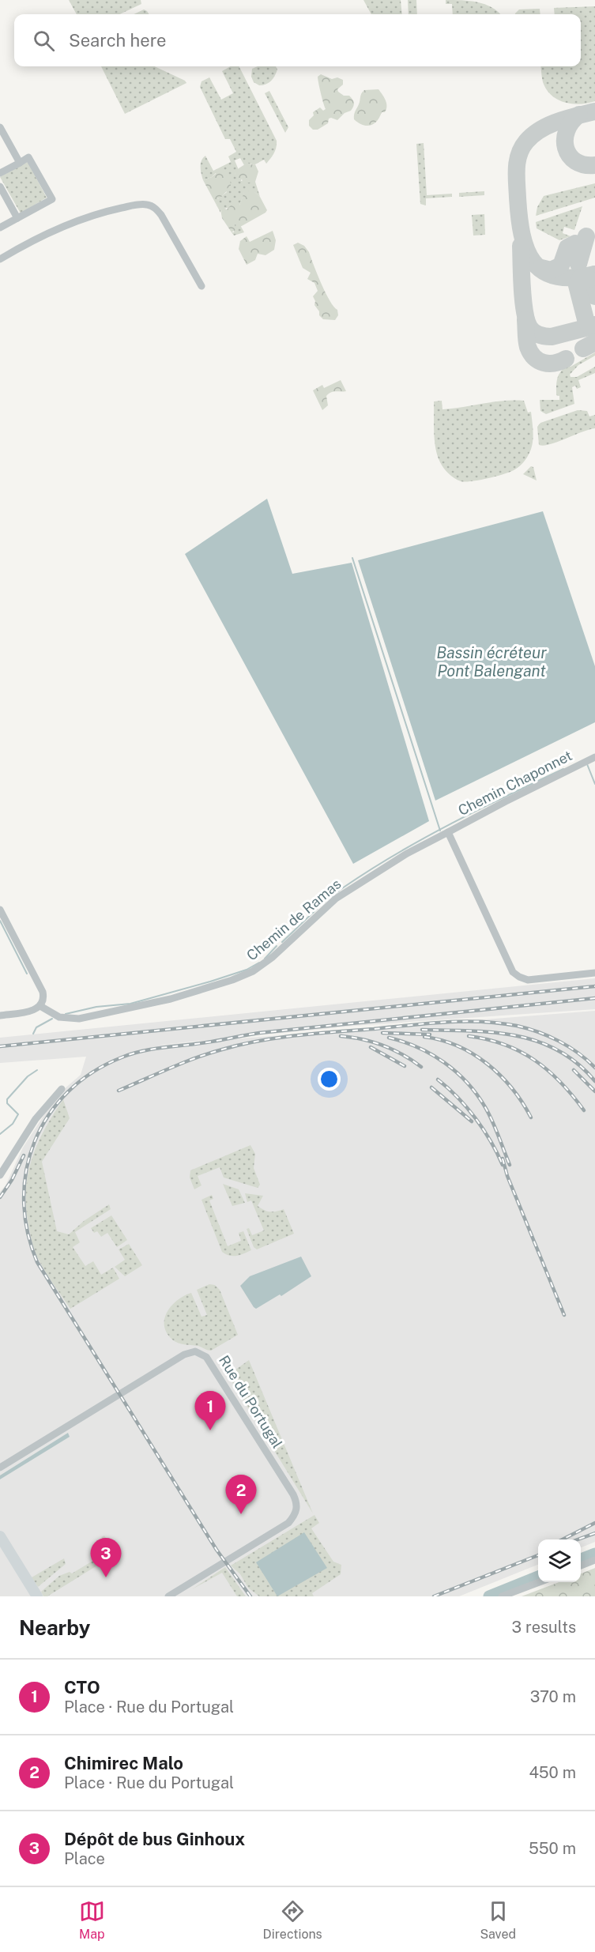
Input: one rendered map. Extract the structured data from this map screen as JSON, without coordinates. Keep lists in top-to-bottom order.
{
  "streets": {
    "street": ["Chemin Chaponnet", "Chemin de Ramas", "Rue du Portugal"]
  },
  "crossings": [
    ["Chemin Chaponnet", "Chemin de Ramas"]
  ],
  "water": ["Bassin écréteur Pont Balengant"],
  "page": {
    "search": "Search here",
    "pins": ["1", "2", "3"],
    "heading": ["Nearby", "3 results"],
    "list": [
      {
        "mark": "1",
        "name": "CTO",
        "note": "Place · Rue du Portugal",
        "value": "370 m"
      },
      {
        "mark": "2",
        "name": "Chimirec Malo",
        "note": "Place · Rue du Portugal",
        "value": "450 m"
      },
      {
        "mark": "3",
        "name": "Dépôt de bus Ginhoux",
        "note": "Place",
        "value": "550 m"
      }
    ],
    "nav": ["Map", "Directions", "Saved"]
  }
}
